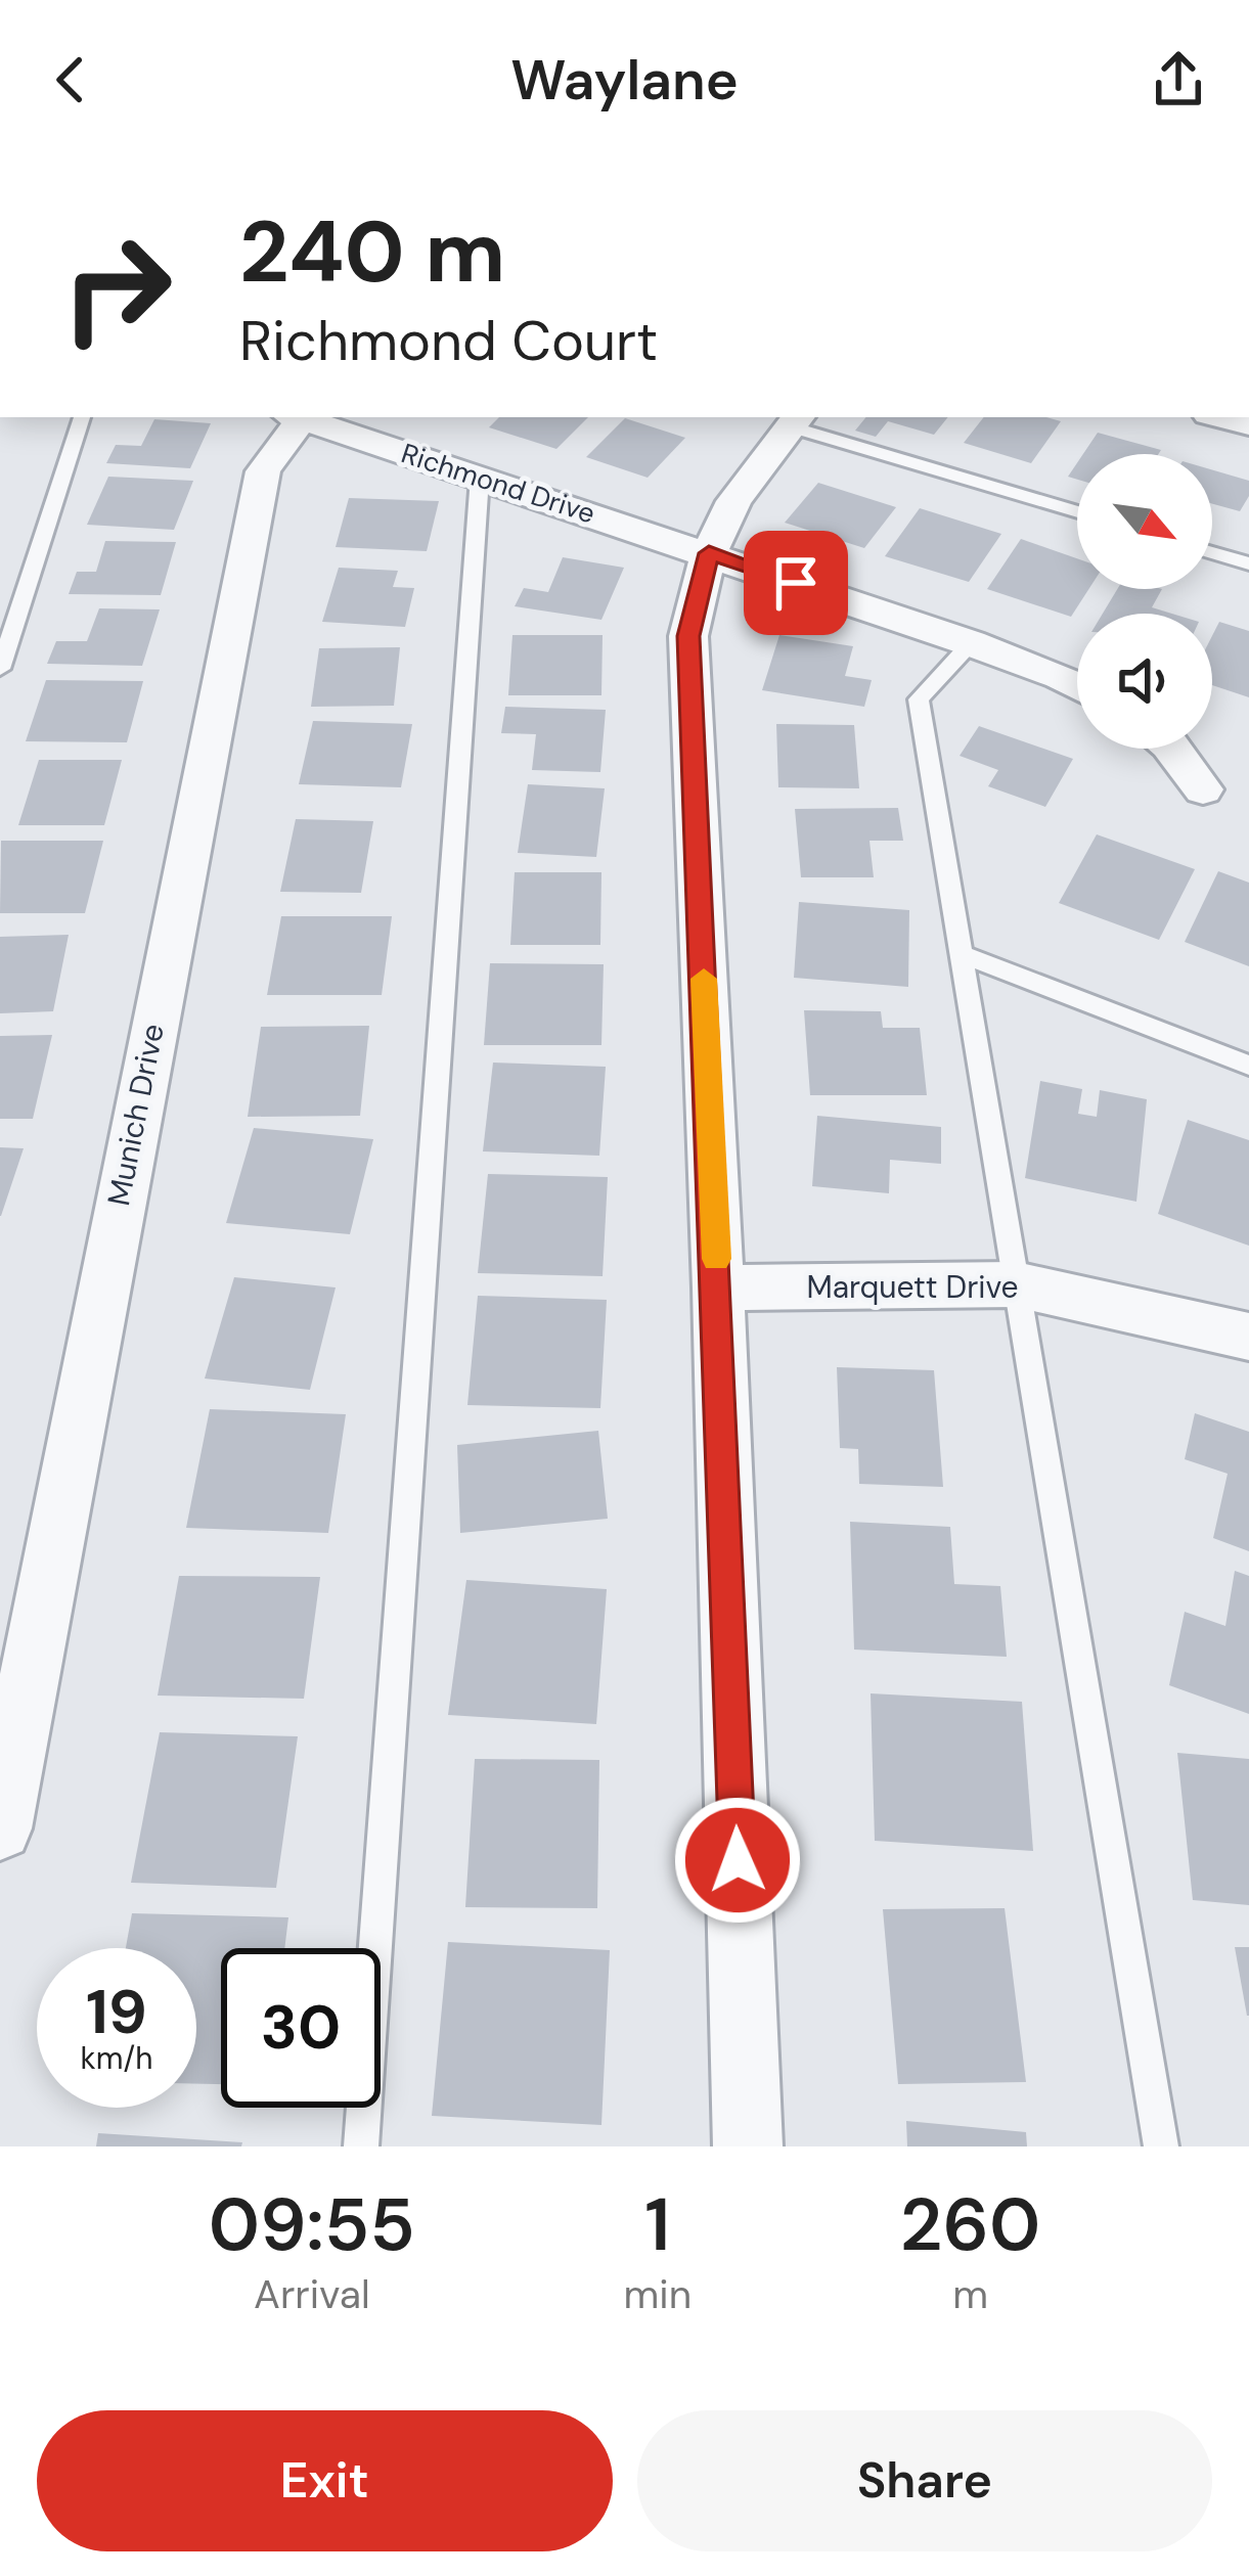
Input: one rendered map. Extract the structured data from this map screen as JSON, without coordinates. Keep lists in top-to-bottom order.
{
  "streets": {
    "street": ["Richmond Drive", "Munich Drive", "Marquett Drive"]
  },
  "north": "bottom right",
  "page": {
    "header": "Waylane",
    "turn": ["240 m", "Richmond Court"],
    "speed": "19 km/h",
    "limit": "30",
    "eta": [
      "09:55",
      "Arrival",
      "1",
      "min",
      "260",
      "m"
    ],
    "buttons": ["Exit", "Share"]
  }
}
